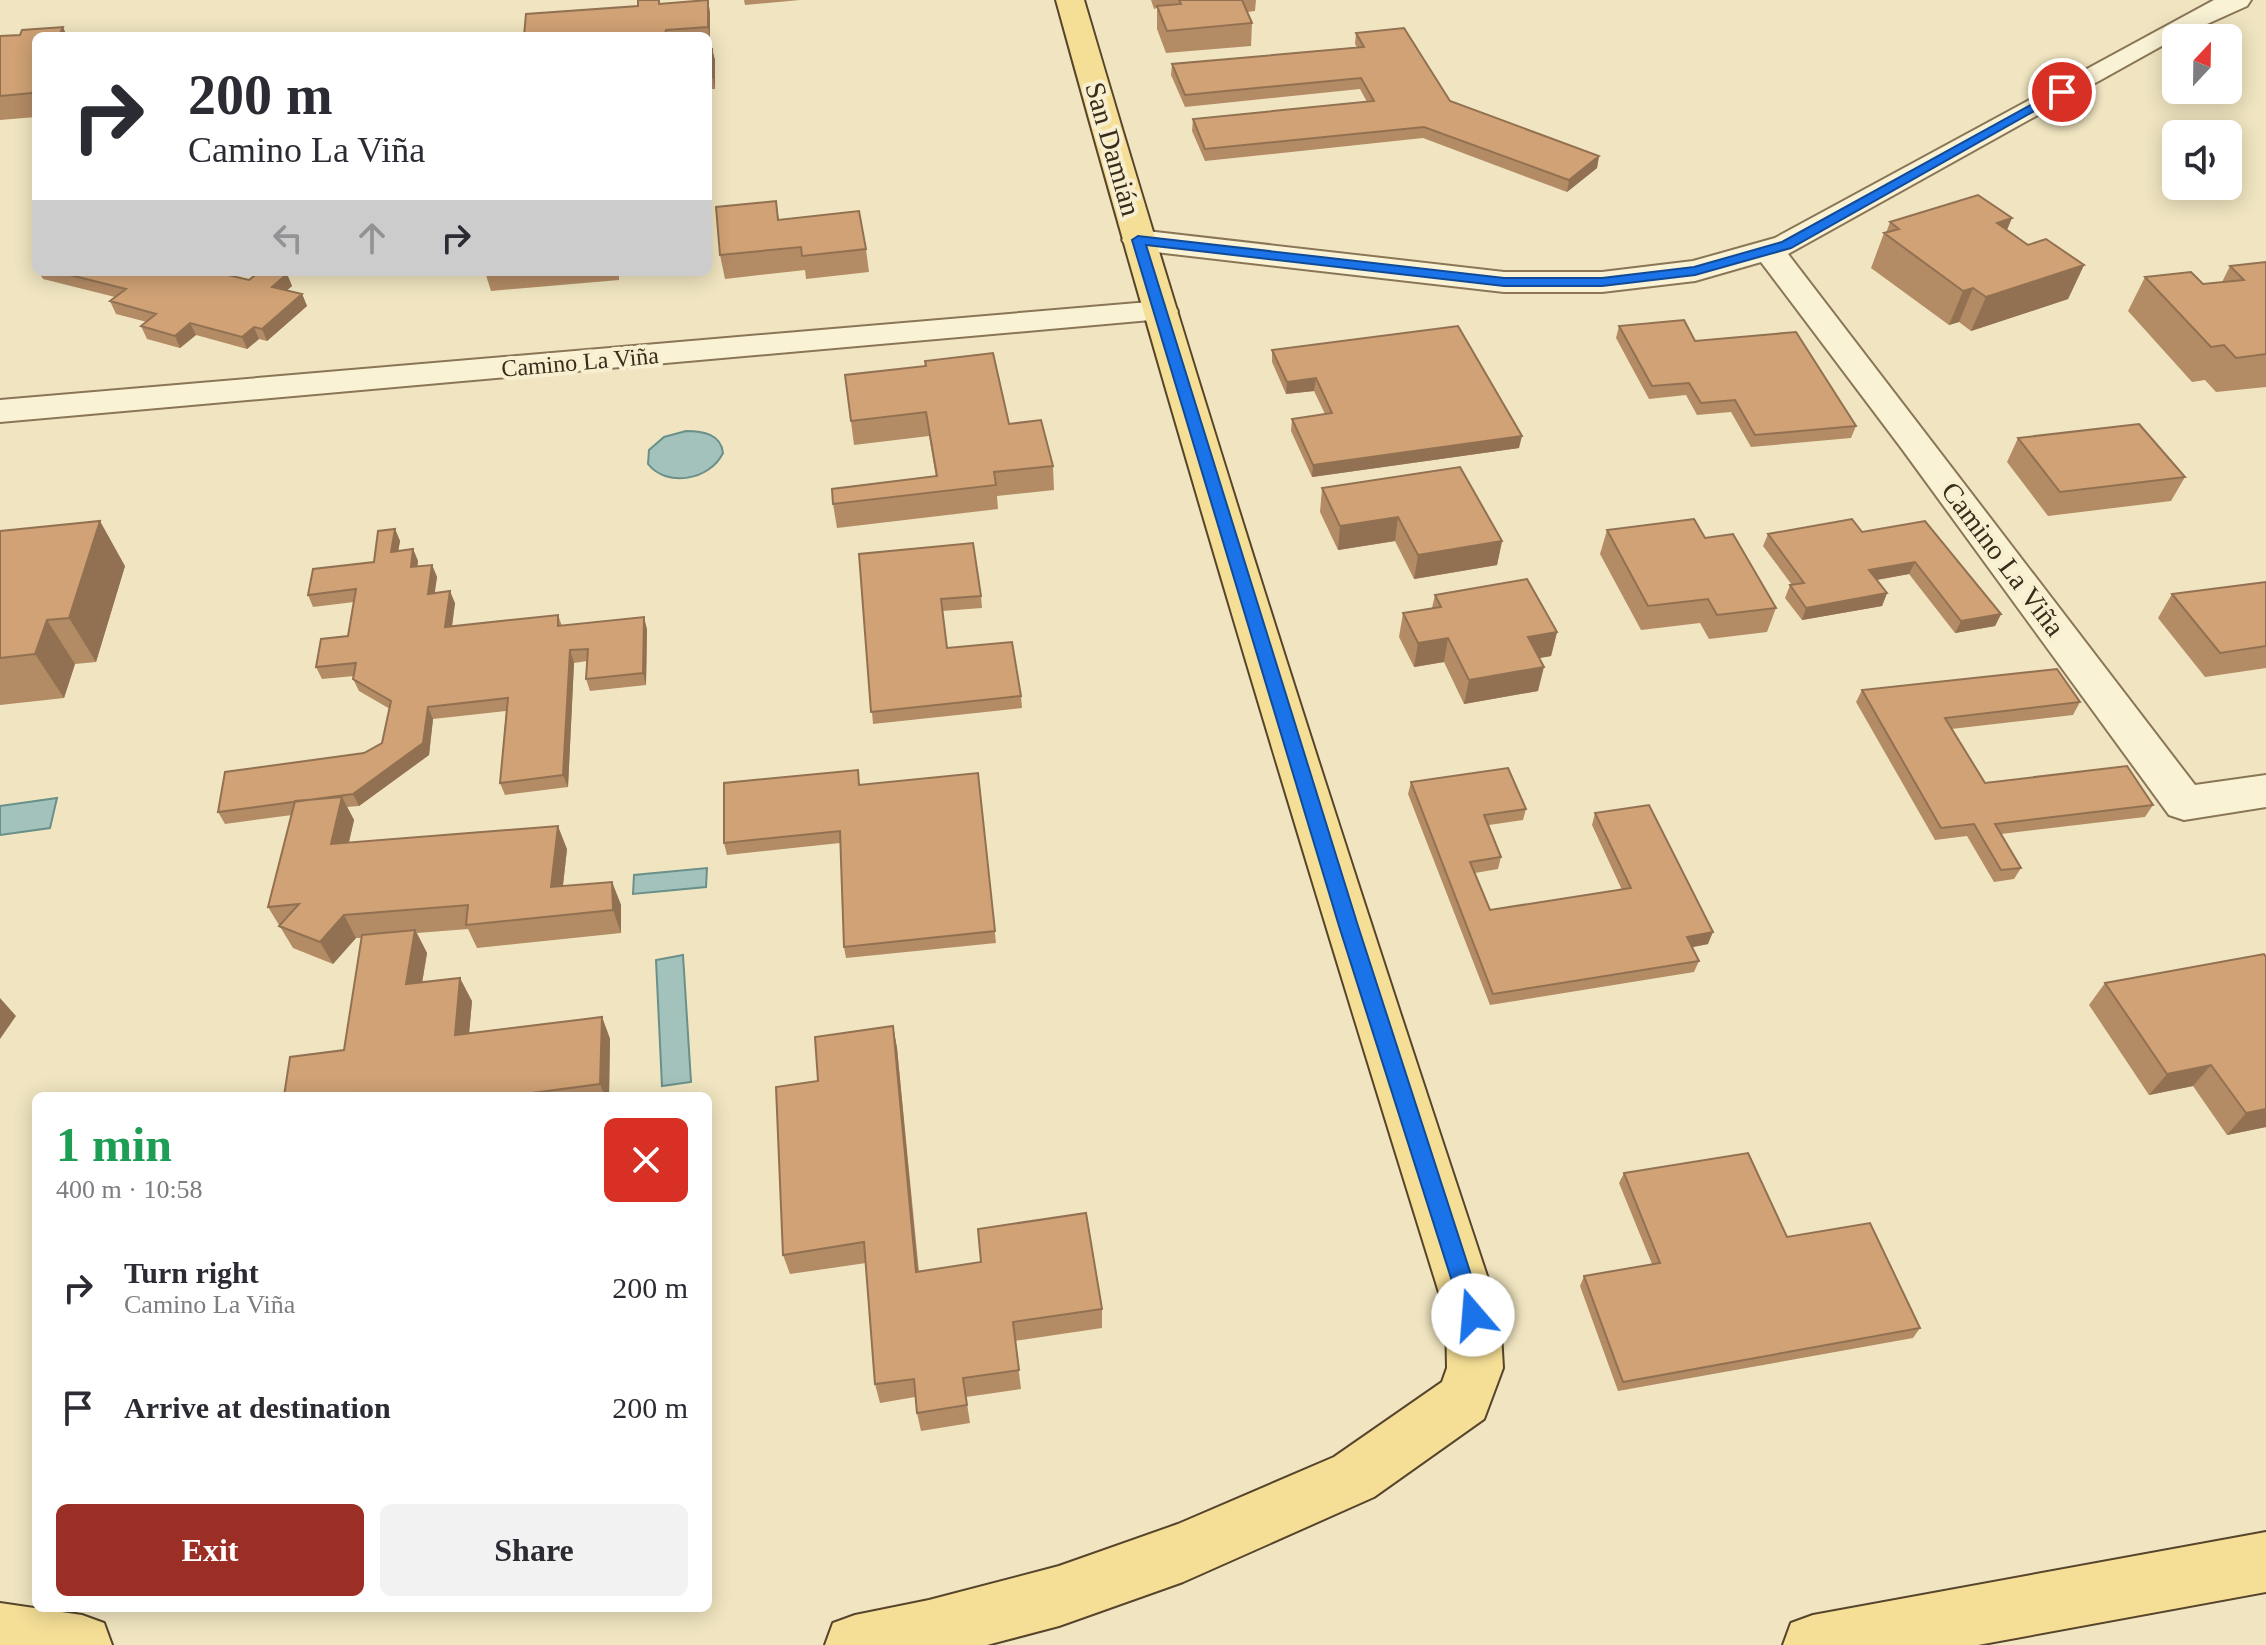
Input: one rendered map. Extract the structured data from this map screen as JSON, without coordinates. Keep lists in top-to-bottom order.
{
  "streets": {
    "main road": ["San Damián"],
    "street": ["Camino La Viña"]
  },
  "crossings": [
    ["San Damián", "Camino La Viña"]
  ],
  "north": "top",
  "page": {
    "turn": ["200 m", "Camino La Viña"],
    "heading": ["1 min", "400 m · 10:58"],
    "list": [
      {
        "name": "Turn right",
        "note": "Camino La Viña",
        "value": "200 m"
      },
      {
        "name": "Arrive at destination",
        "value": "200 m"
      }
    ],
    "buttons": ["Exit", "Share"]
  }
}
